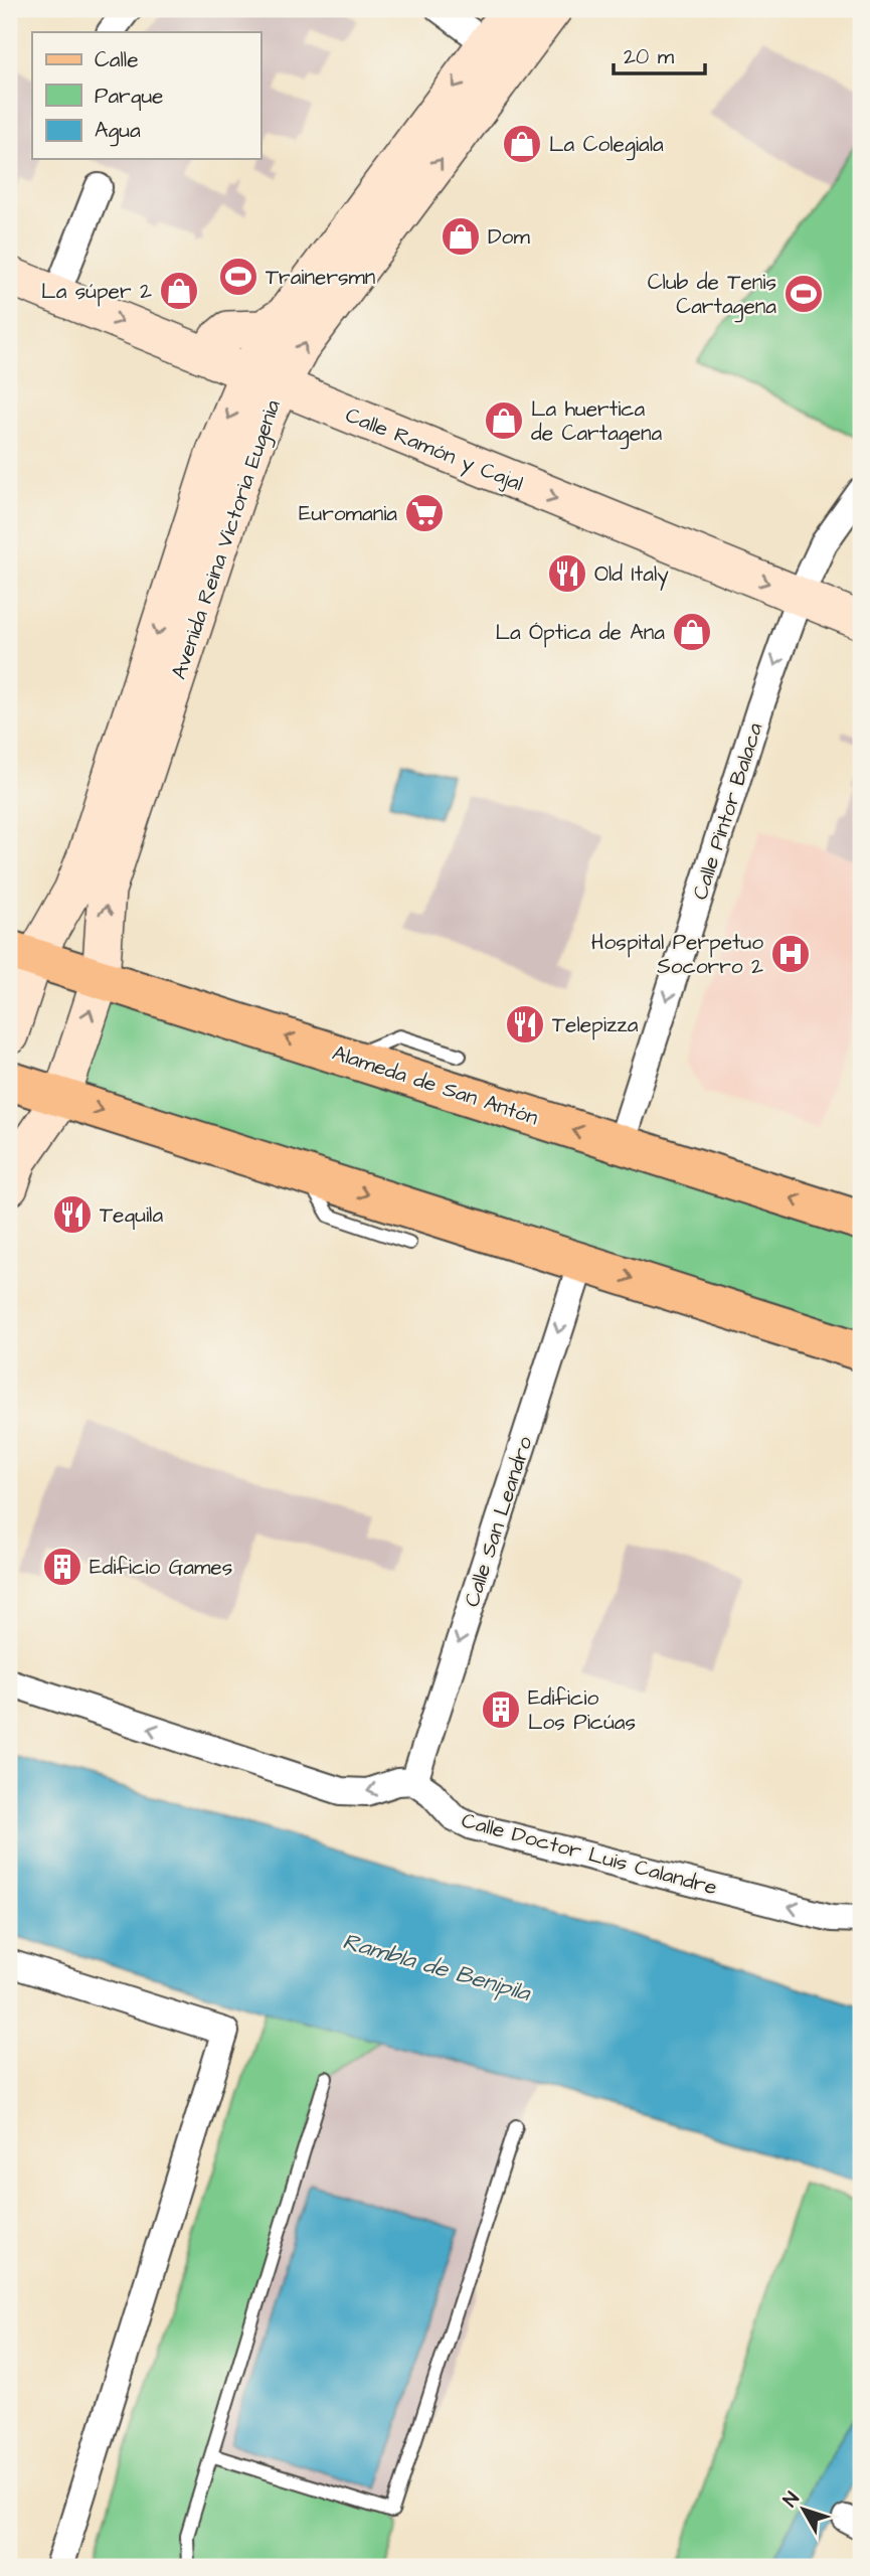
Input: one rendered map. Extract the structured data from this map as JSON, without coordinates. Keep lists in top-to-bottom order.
{
  "streets": {
    "main road": ["Calle Ramón y Cajal", "Avenida Reina Victoria Eugenia", "Alameda de San Antón"],
    "street": ["Calle Pintor Balaca", "Calle San Leandro", "Calle Doctor Luis Calandre"]
  },
  "crossings": [
    ["Calle Ramón y Cajal", "Avenida Reina Victoria Eugenia"],
    ["Calle Ramón y Cajal", "Calle Pintor Balaca"],
    ["Avenida Reina Victoria Eugenia", "Alameda de San Antón"],
    ["Calle Pintor Balaca", "Alameda de San Antón"],
    ["Calle San Leandro", "Calle Doctor Luis Calandre"]
  ],
  "one_way": [
    "Calle Ramón y Cajal",
    "Calle Pintor Balaca",
    "Calle San Leandro",
    "Calle Doctor Luis Calandre"
  ],
  "water": ["Rambla de Benipila"],
  "places": {
    "shop": [
      "La Colegiala",
      "Dom",
      "La súper 2",
      "La huertica de Cartagena",
      "La Óptica de Ana"
    ],
    "sports": ["Trainersmn", "Club de Tenis Cartagena"],
    "supermarket": ["Euromania"],
    "restaurant": ["Old Italy", "Telepizza", "Tequila"],
    "hospital": ["Hospital Perpetuo Socorro 2"],
    "building": ["Edificio Games", "Edificio Los Picúas"]
  },
  "legend": ["Calle", "Parque", "Agua"],
  "scale_bar": "20 m",
  "north": "top left"
}
